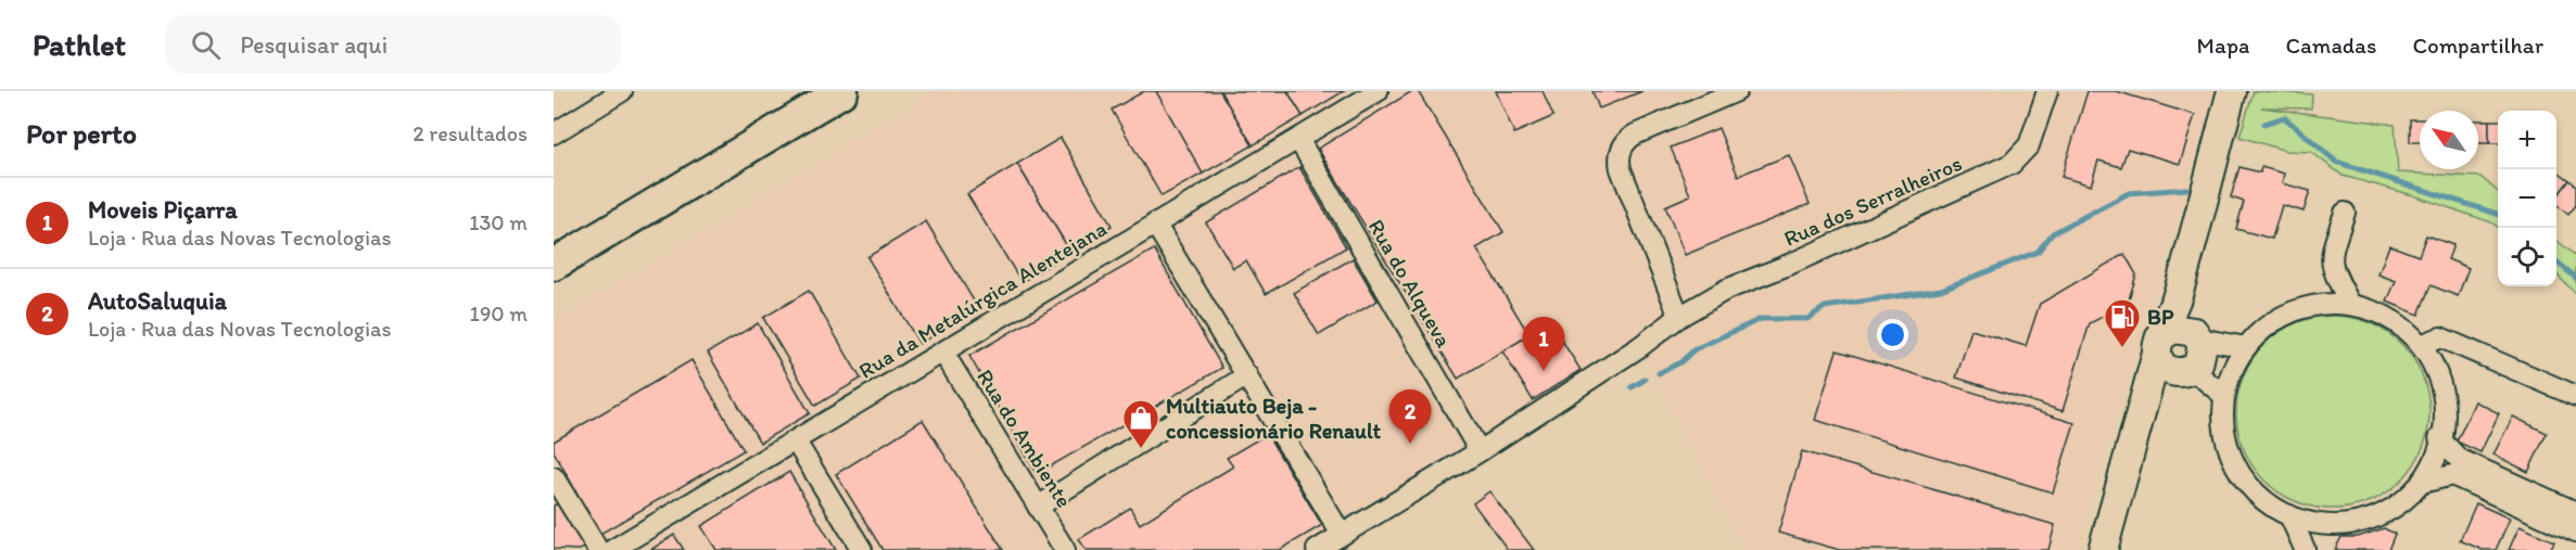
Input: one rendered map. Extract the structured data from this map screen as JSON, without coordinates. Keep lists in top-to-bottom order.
{
  "streets": {
    "street": [
      "Rua dos Serralheiros",
      "Rua do Alqueva",
      "Rua da Metalúrgica Alentejana",
      "Rua do Ambiente"
    ]
  },
  "crossings": [
    ["Rua dos Serralheiros", "Rua do Alqueva"],
    ["Rua do Alqueva", "Rua da Metalúrgica Alentejana"],
    ["Rua da Metalúrgica Alentejana", "Rua do Ambiente"]
  ],
  "places": {
    "fuel station": ["BP"],
    "shop": ["Multiauto Beja - concessionário Renault"]
  },
  "north": "top left",
  "page": {
    "header": "Pathlet",
    "search": "Pesquisar aqui",
    "nav": ["Mapa", "Camadas", "Compartilhar"],
    "heading": ["Por perto", "2 resultados"],
    "map_buttons": ["+", "−"],
    "list": [
      {
        "mark": "1",
        "name": "Moveis Piçarra",
        "note": "Loja · Rua das Novas Tecnologias",
        "value": "130 m"
      },
      {
        "mark": "2",
        "name": "AutoSaluquia",
        "note": "Loja · Rua das Novas Tecnologias",
        "value": "190 m"
      }
    ],
    "pins": ["1", "2"]
  }
}
